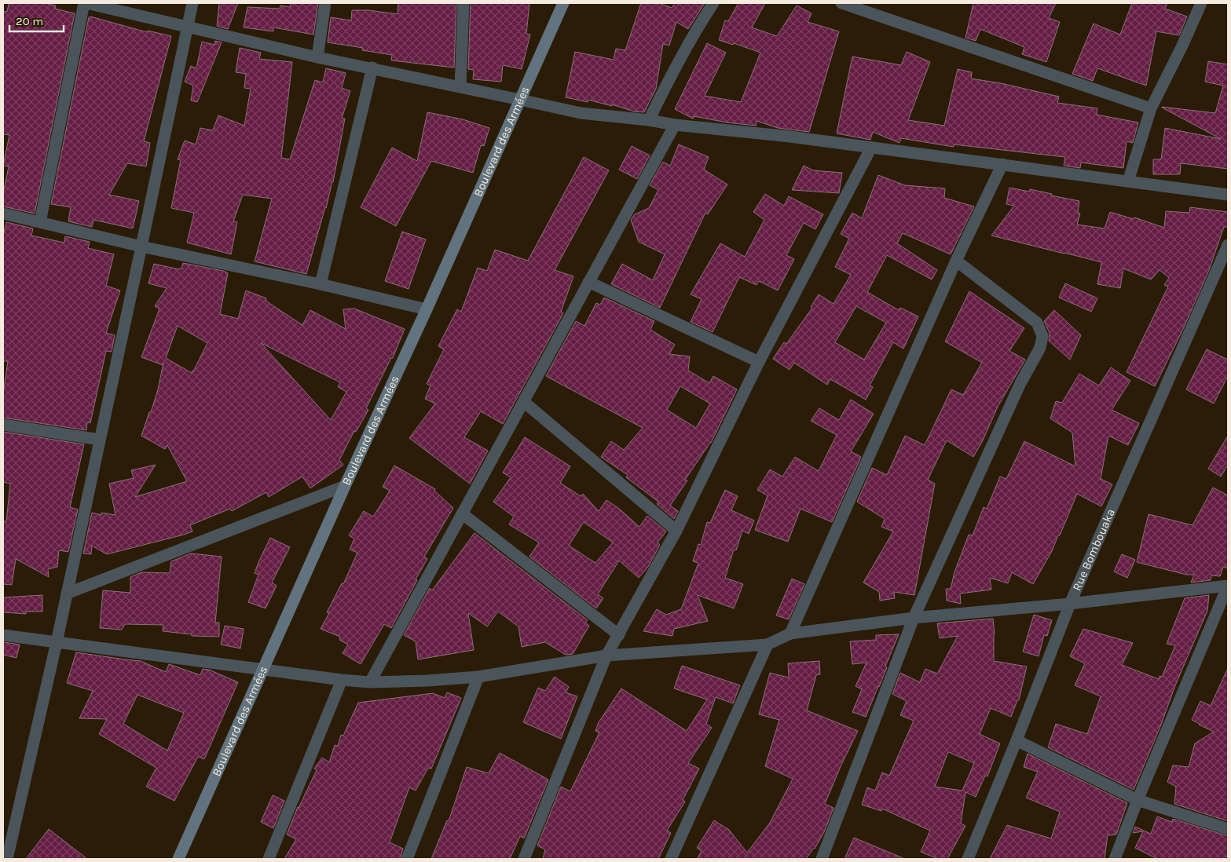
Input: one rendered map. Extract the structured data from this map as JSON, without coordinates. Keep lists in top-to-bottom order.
{
  "streets": {
    "main road": ["Boulevard des Armées"],
    "street": ["Rue Bombouaka"]
  },
  "scale_bar": "20 m"
}
